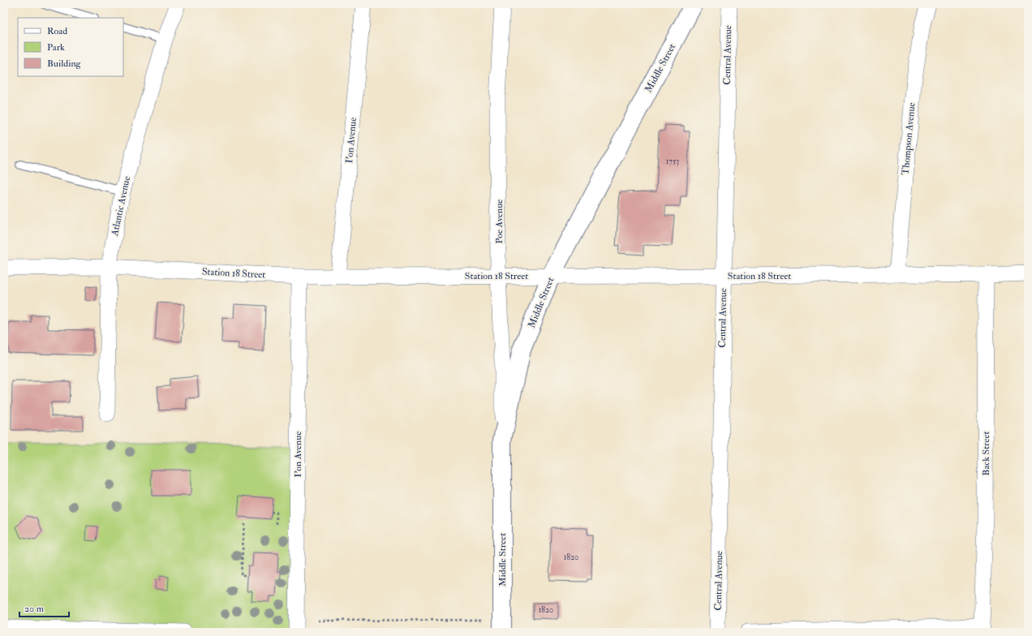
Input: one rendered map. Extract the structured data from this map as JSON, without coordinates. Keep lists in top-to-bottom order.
{
  "streets": {
    "street": [
      "Central Avenue",
      "Middle Street",
      "Thompson Avenue",
      "I'on Avenue",
      "Atlantic Avenue",
      "Poe Avenue",
      "Station 18 Street",
      "Back Street"
    ]
  },
  "crossings": [
    ["Central Avenue", "Station 18 Street"],
    ["Middle Street", "Poe Avenue"],
    ["Middle Street", "Station 18 Street"],
    ["Thompson Avenue", "Station 18 Street"],
    ["I'on Avenue", "Station 18 Street"],
    ["Atlantic Avenue", "Station 18 Street"],
    ["Poe Avenue", "Station 18 Street"],
    ["Station 18 Street", "Back Street"]
  ],
  "house_numbers": ["1753", "1820", "1820"],
  "legend": ["Road", "Park", "Building"],
  "scale_bar": "20 m"
}
